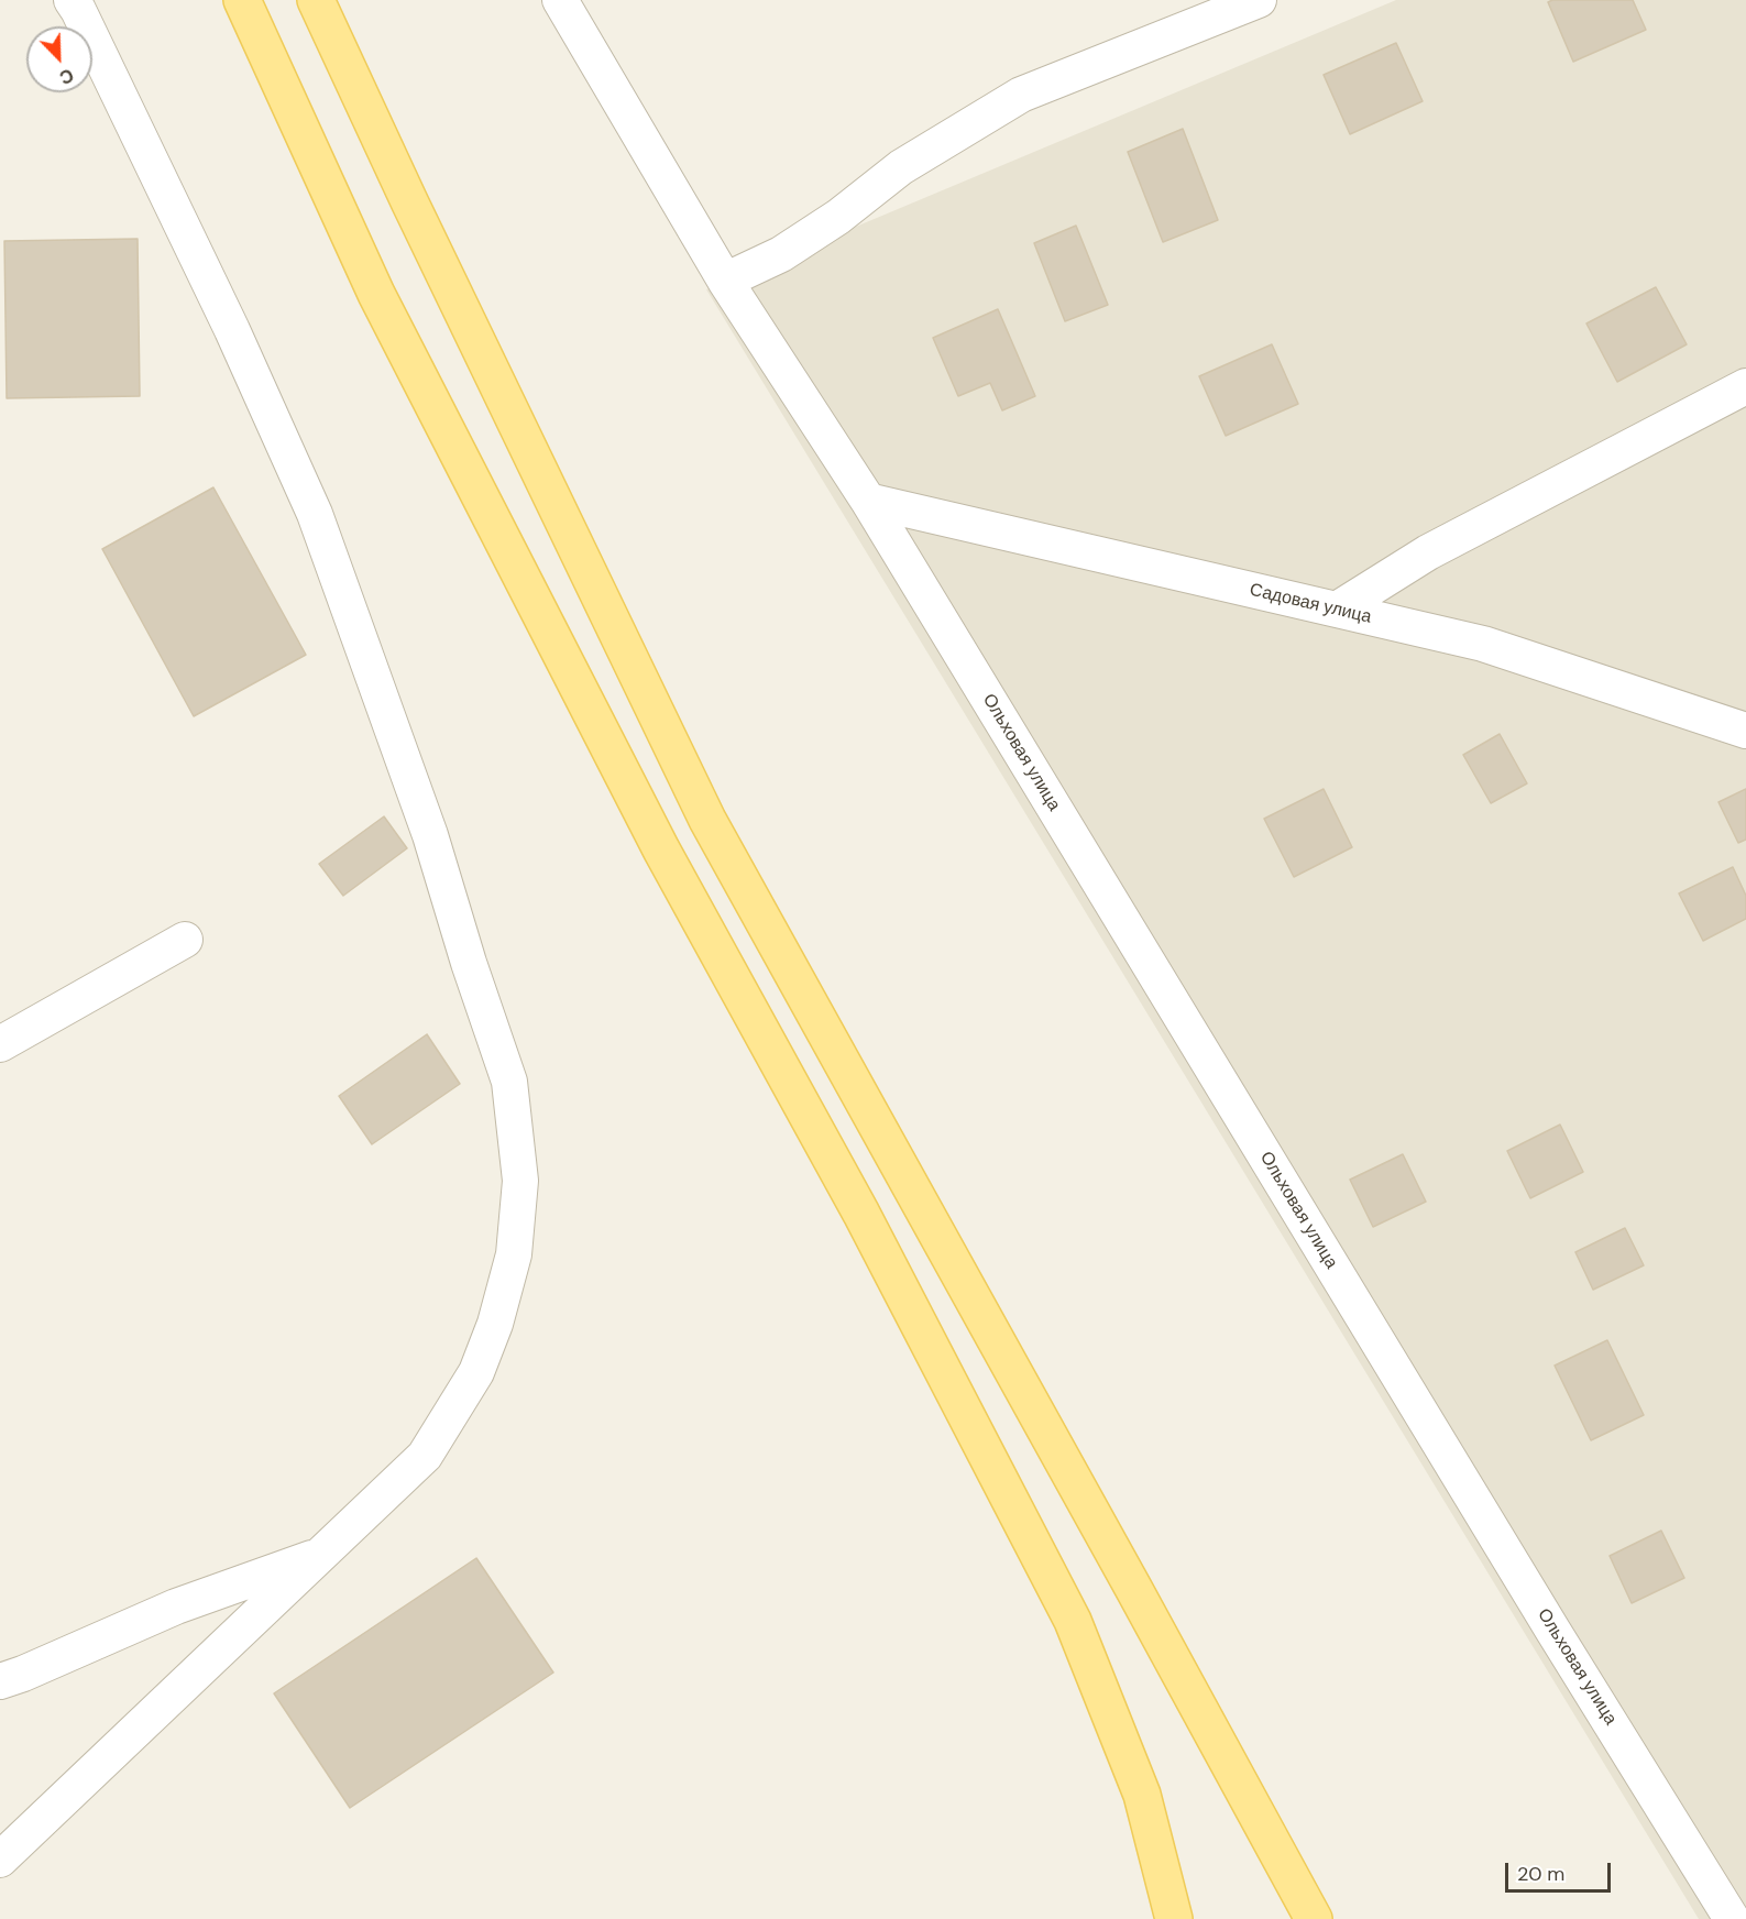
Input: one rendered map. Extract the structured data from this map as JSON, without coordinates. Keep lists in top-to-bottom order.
{
  "streets": {
    "street": ["Садовая улица", "Ольховая улица"]
  },
  "crossings": [
    ["Садовая улица", "Ольховая улица"]
  ],
  "scale_bar": "20 m",
  "north": "bottom right"
}
